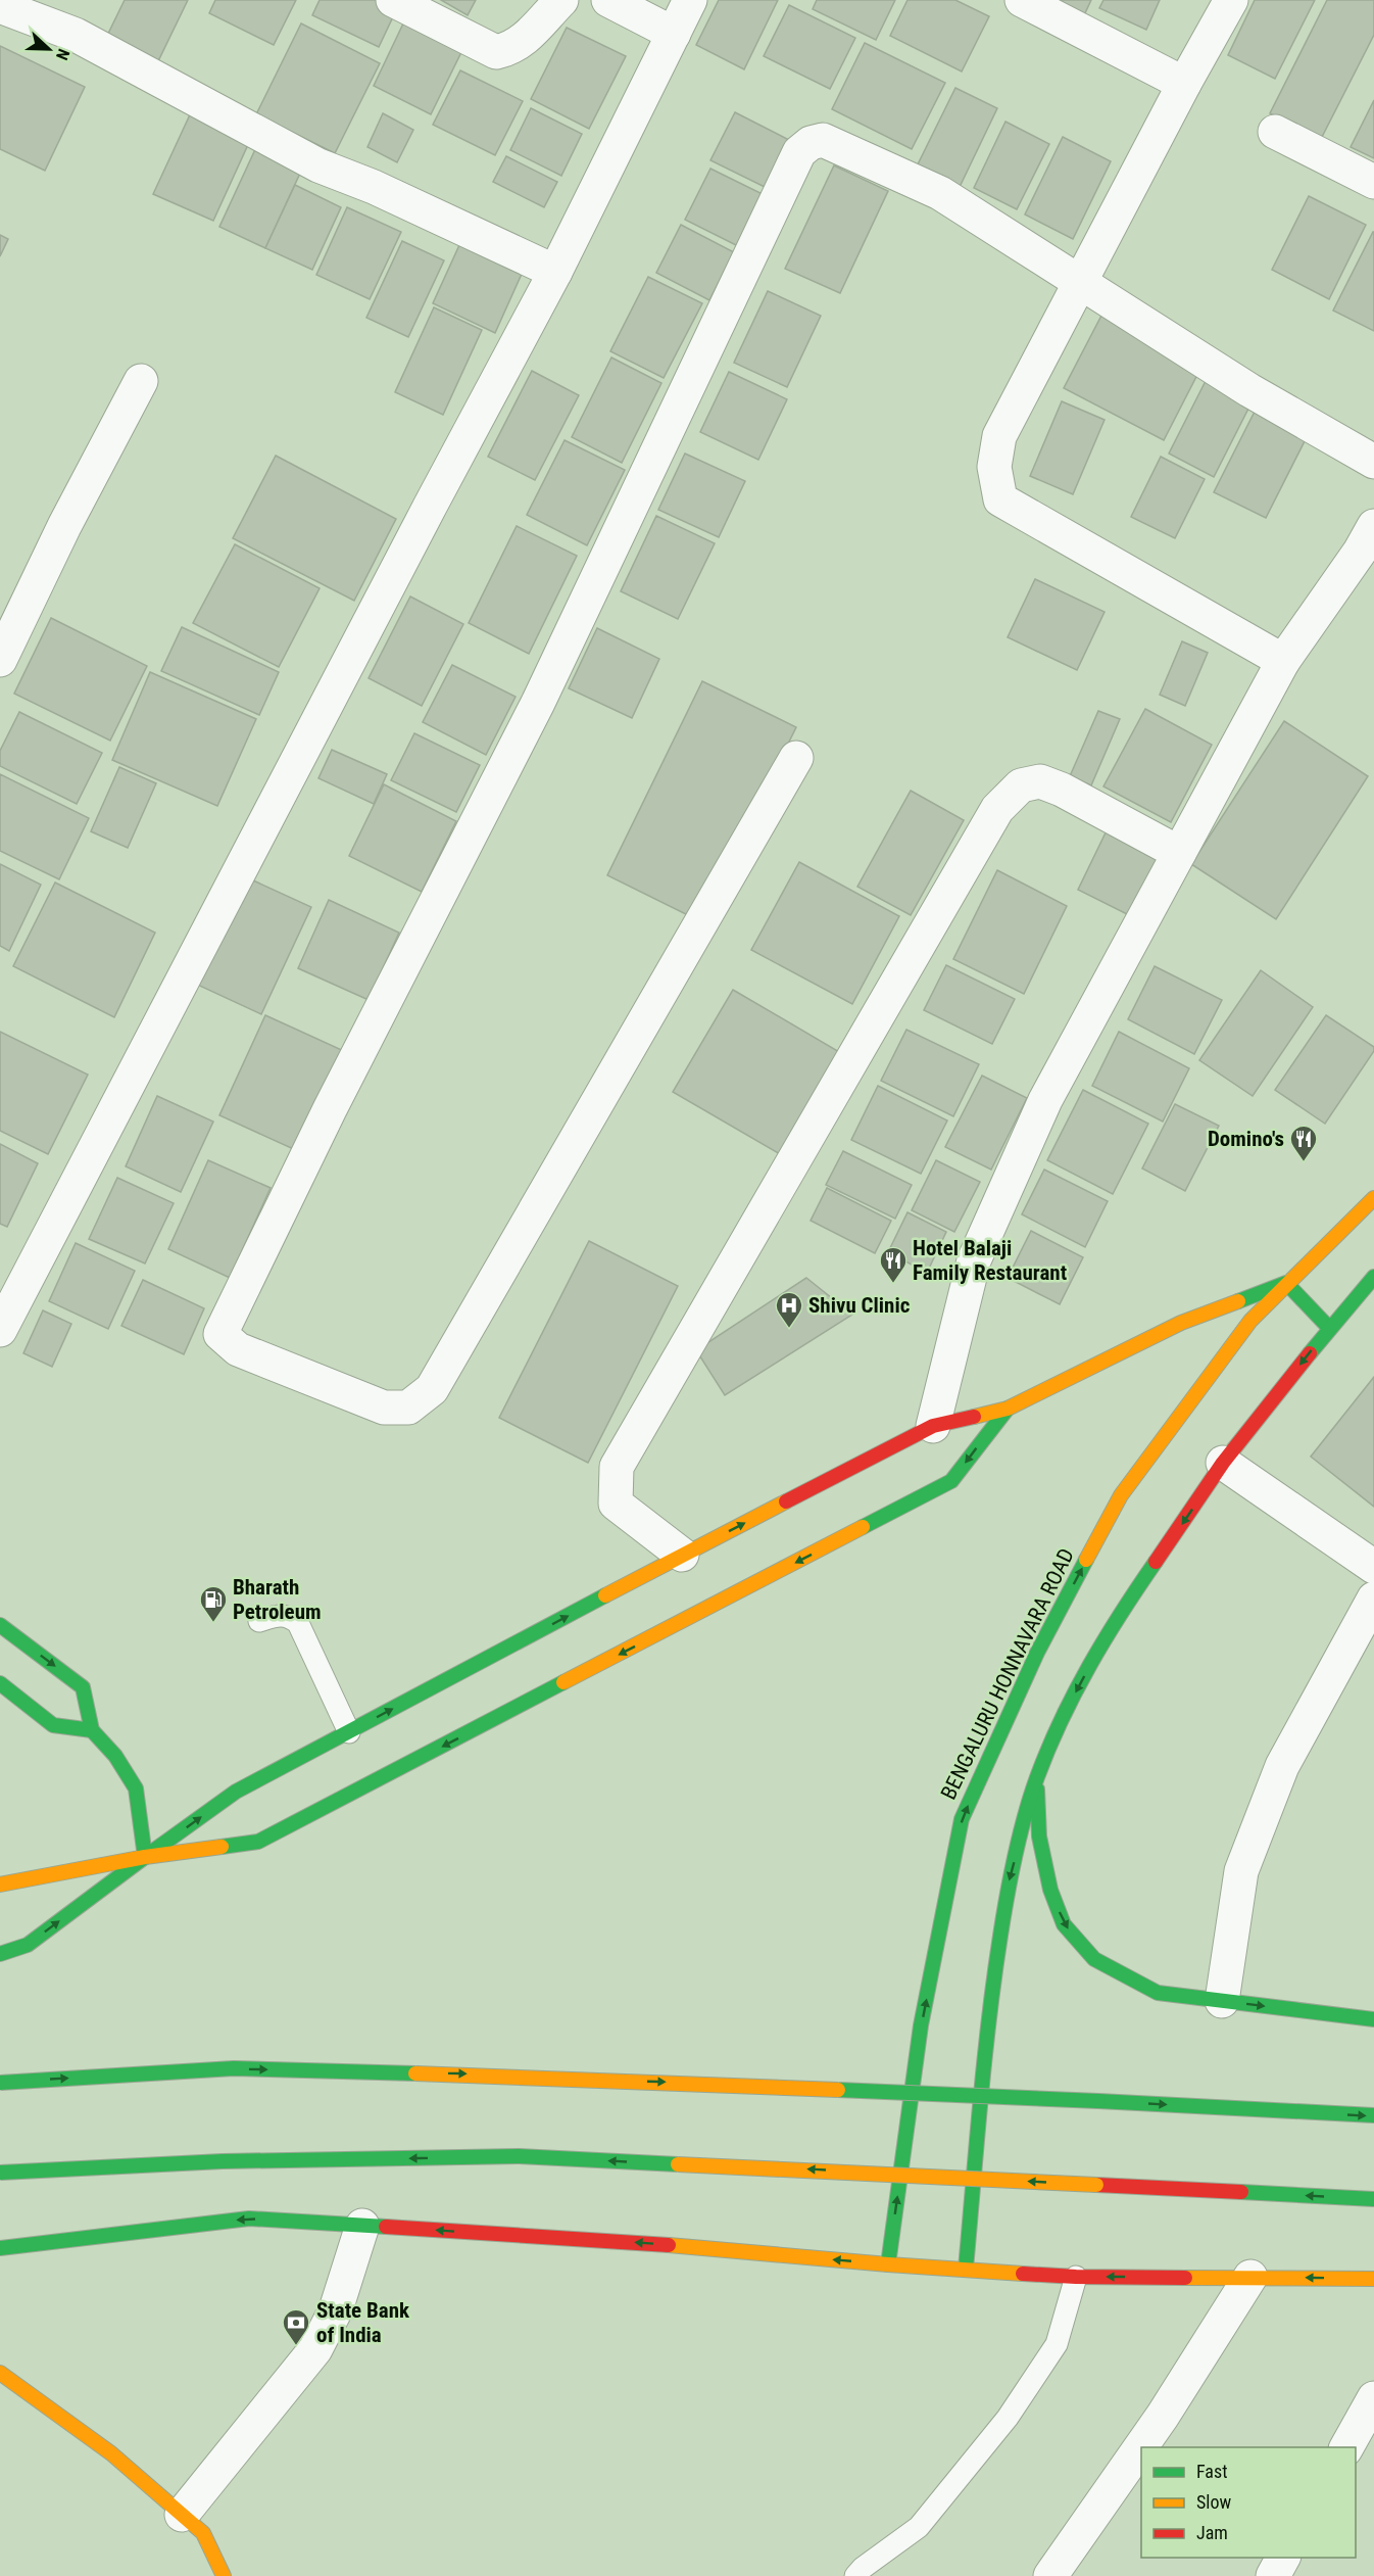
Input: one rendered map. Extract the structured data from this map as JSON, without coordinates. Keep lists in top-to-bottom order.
{
  "streets": {
    "main road": ["BENGALURU HONNAVARA ROAD"]
  },
  "places": {
    "restaurant": ["Domino's", "Hotel Balaji Family Restaurant"],
    "hospital": ["Shivu Clinic"],
    "fuel station": ["Bharath Petroleum"],
    "bank": ["State Bank of India"]
  },
  "legend": ["Fast", "Slow", "Jam"],
  "north": "right"
}
